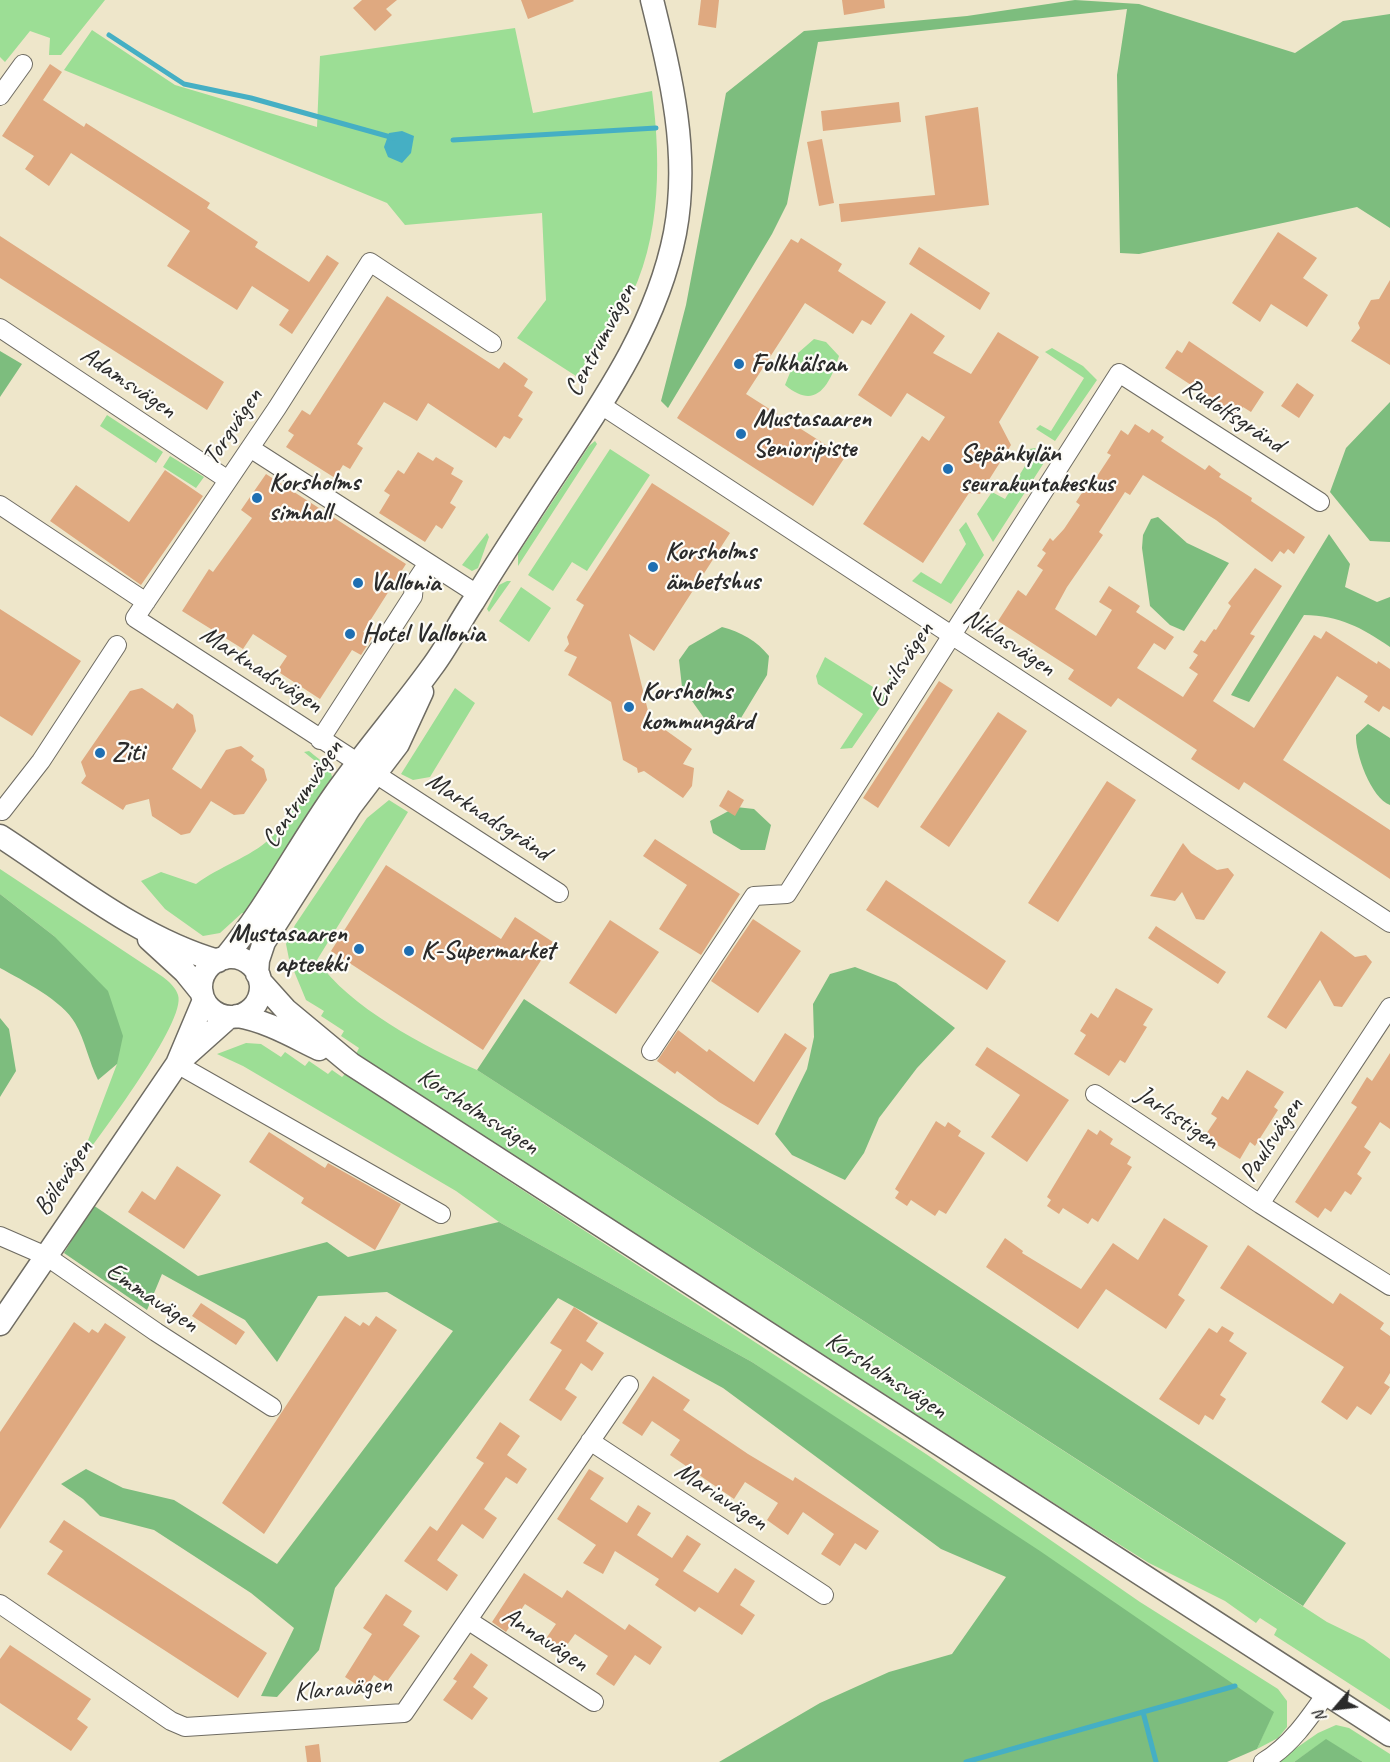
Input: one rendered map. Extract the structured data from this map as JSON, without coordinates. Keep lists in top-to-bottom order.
{
  "streets": {
    "main road": ["Centrumvägen", "Korsholmsvägen", "Bölevägen"],
    "street": [
      "Adamsvägen",
      "Rudolfsgränd",
      "Torgvägen",
      "Niklasvägen",
      "Emilsvägen",
      "Marknadsvägen",
      "Marknadsgränd",
      "Jarlsstigen",
      "Paulsvägen",
      "Emmavägen",
      "Mariavägen",
      "Annavägen",
      "Klaravägen"
    ]
  },
  "crossings": [
    ["Centrumvägen", "Niklasvägen"],
    ["Centrumvägen", "Marknadsvägen"],
    ["Centrumvägen", "Marknadsgränd"],
    ["Centrumvägen", "Korsholmsvägen"],
    ["Centrumvägen", "Bölevägen"],
    ["Adamsvägen", "Torgvägen"],
    ["Rudolfsgränd", "Emilsvägen"],
    ["Torgvägen", "Marknadsvägen"],
    ["Niklasvägen", "Emilsvägen"],
    ["Marknadsvägen", "Marknadsgränd"],
    ["Korsholmsvägen", "Bölevägen"],
    ["Jarlsstigen", "Paulsvägen"],
    ["Bölevägen", "Emmavägen"],
    ["Mariavägen", "Klaravägen"],
    ["Annavägen", "Klaravägen"]
  ],
  "places": [
    "Folkhälsan",
    "Mustasaaren Senioripiste",
    "Sepänkylän seurakuntakeskus",
    "Korsholms simhall",
    "Korsholms ämbetshus",
    "Vallonia",
    "Hotel Vallonia",
    "Korsholms kommungård",
    "Ziti",
    "Mustasaaren apteekki",
    "K-Supermarket"
  ],
  "north": "bottom left"
}
